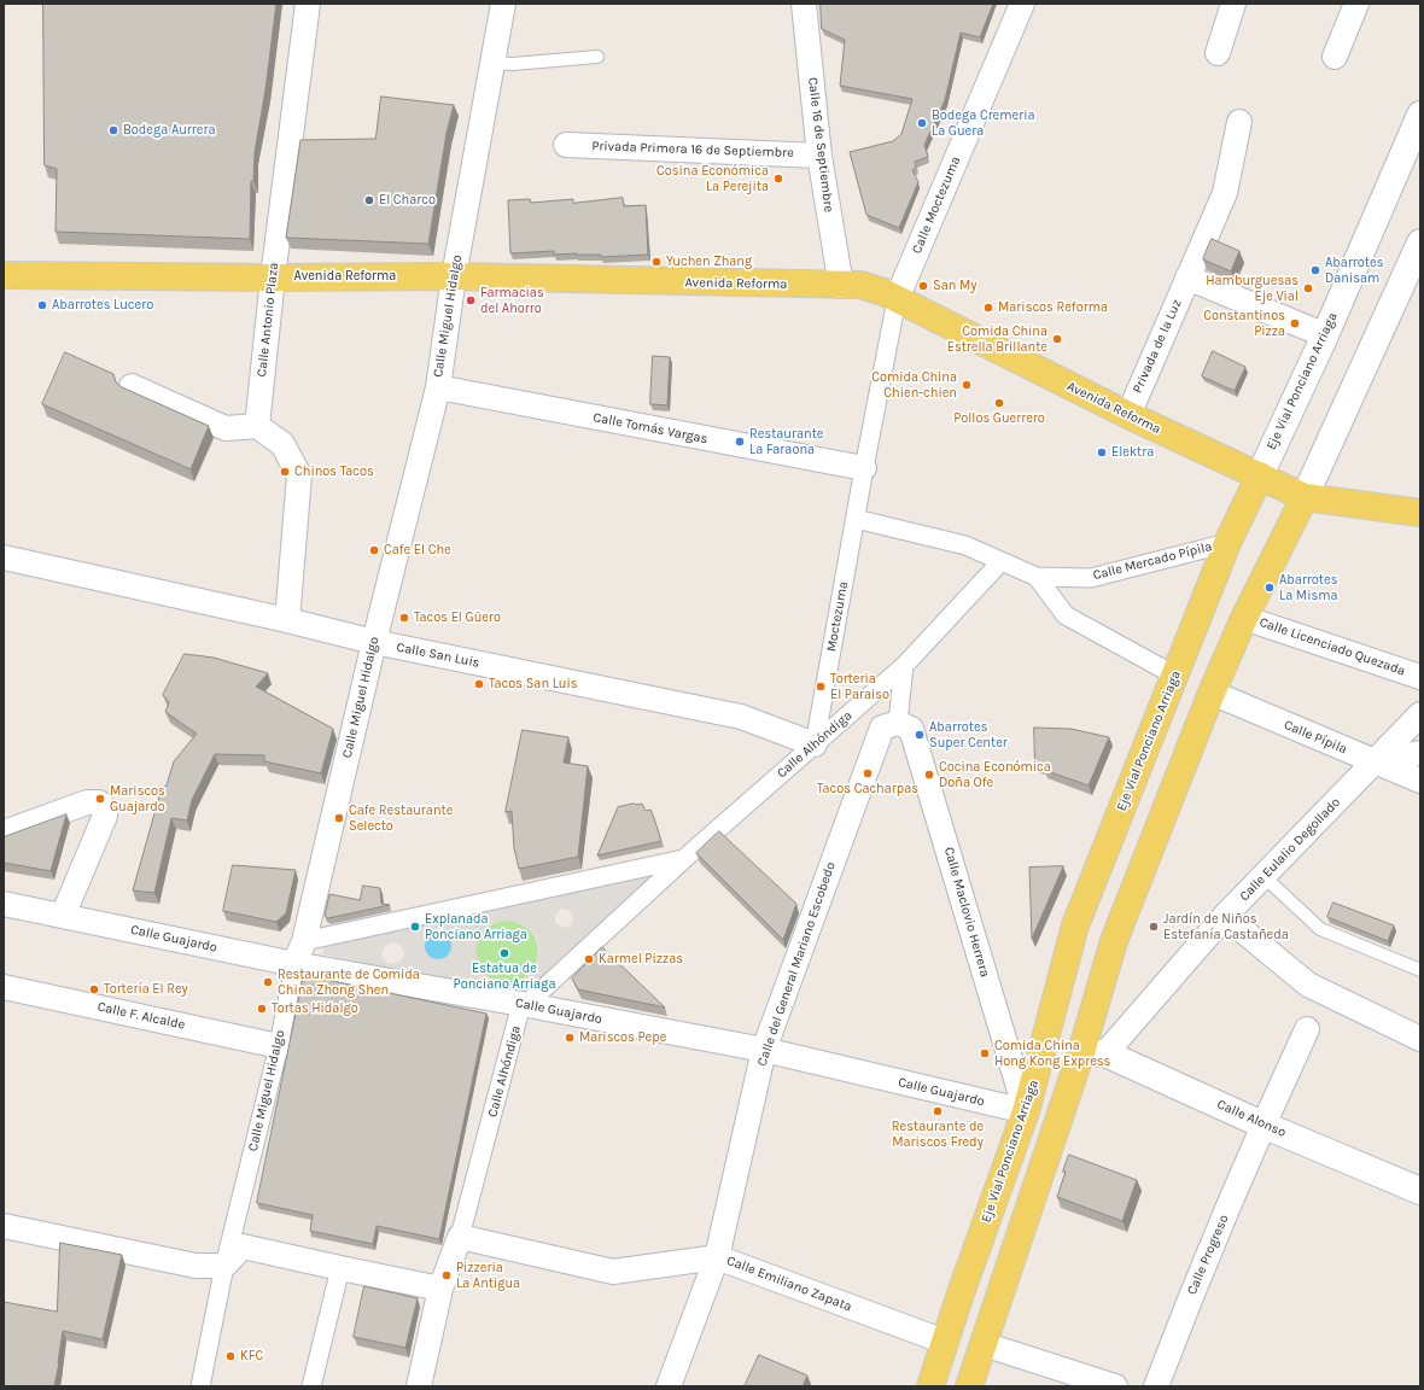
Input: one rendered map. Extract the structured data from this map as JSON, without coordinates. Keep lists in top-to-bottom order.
{
  "streets": {
    "main road": ["Avenida Reforma", "Eje Vial Ponciano Arriaga", "Calle Alonso"],
    "street": [
      "Calle 16 de Septiembre",
      "Privada Primera 16 de Septiembre",
      "Calle Moctezuma",
      "Calle Miguel Hidalgo",
      "Calle Antonio Plaza",
      "Privada de la Luz",
      "Calle Tomás Vargas",
      "Calle Mercado Pípila",
      "Moctezuma",
      "Calle Licenciado Quezada",
      "Calle San Luis",
      "Calle Pípila",
      "Calle Alhóndiga",
      "Calle Eulalio Degollado",
      "Calle Maclovio Herrera",
      "Calle Guajardo",
      "Calle del General Mariano Escobedo",
      "Calle F. Alcalde",
      "Calle Progreso",
      "Calle Emiliano Zapata"
    ]
  },
  "crossings": [
    ["Calle 16 de Septiembre", "Privada Primera 16 de Septiembre"],
    ["Calle 16 de Septiembre", "Avenida Reforma"],
    ["Calle Moctezuma", "Avenida Reforma"],
    ["Avenida Reforma", "Calle Miguel Hidalgo"],
    ["Avenida Reforma", "Calle Antonio Plaza"],
    ["Avenida Reforma", "Privada de la Luz"],
    ["Avenida Reforma", "Eje Vial Ponciano Arriaga"],
    ["Calle Miguel Hidalgo", "Calle Tomás Vargas"],
    ["Calle Miguel Hidalgo", "Calle San Luis"],
    ["Calle Miguel Hidalgo", "Calle Alhóndiga"],
    ["Calle Miguel Hidalgo", "Calle Guajardo"],
    ["Calle Miguel Hidalgo", "Calle F. Alcalde"],
    ["Eje Vial Ponciano Arriaga", "Calle Mercado Pípila"],
    ["Eje Vial Ponciano Arriaga", "Calle Maclovio Herrera"],
    ["Eje Vial Ponciano Arriaga", "Calle Guajardo"],
    ["Eje Vial Ponciano Arriaga", "Calle Emiliano Zapata"],
    ["Calle Mercado Pípila", "Moctezuma"],
    ["Calle Mercado Pípila", "Calle Alhóndiga"],
    ["Moctezuma", "Calle San Luis"],
    ["Moctezuma", "Calle Alhóndiga"],
    ["Calle San Luis", "Calle Alhóndiga"],
    ["Calle Pípila", "Calle Eulalio Degollado"],
    ["Calle Alhóndiga", "Calle Guajardo"],
    ["Calle Alhóndiga", "Calle Emiliano Zapata"],
    ["Calle Eulalio Degollado", "Calle Alonso"],
    ["Calle Maclovio Herrera", "Calle Guajardo"],
    ["Calle Maclovio Herrera", "Calle del General Mariano Escobedo"],
    ["Calle Guajardo", "Calle del General Mariano Escobedo"],
    ["Calle del General Mariano Escobedo", "Calle Emiliano Zapata"],
    ["Calle Alonso", "Calle Progreso"]
  ],
  "places": [
    "Bodega Cremeria La Guera",
    "Bodega Aurrera",
    "Cosina Económica La Perejita",
    "El Charco",
    "Yuchen Zhang",
    "Abarrotes Danisam",
    "San My",
    "Hamburguesas Eje Vial",
    "Farmacias del Ahorro",
    "Abarrotes Lucero",
    "Mariscos Reforma",
    "Constantinos Pizza",
    "Comida China Estrella Brillante",
    "Comida China Chien-chien",
    "Pollos Guerrero",
    "Restaurante La Faraona",
    "Elektra",
    "Chinos Tacos",
    "Cafe El Che",
    "Abarrotes La Misma",
    "Tacos El Güero",
    "Tacos San Luis",
    "Torteria El Paraiso",
    "Abarrotes Super Center",
    "Tacos Cacharpas",
    "Cocina Económica Doña Ofe",
    "Mariscos Guajardo",
    "Cafe Restaurante Selecto",
    "Explanada Ponciano Arriaga",
    "Jardín de Niños Estefanía Castañeda",
    "Estatua de Ponciano Arriaga",
    "Karmel Pizzas",
    "Restaurante de Comida China Zhong Shen",
    "Tortería El Rey",
    "Tortas Hidalgo",
    "Mariscos Pepe",
    "Comida China Hong Kong Express",
    "Restaurante de Mariscos Fredy",
    "Pizzeria La Antigua",
    "KFC"
  ]
}
